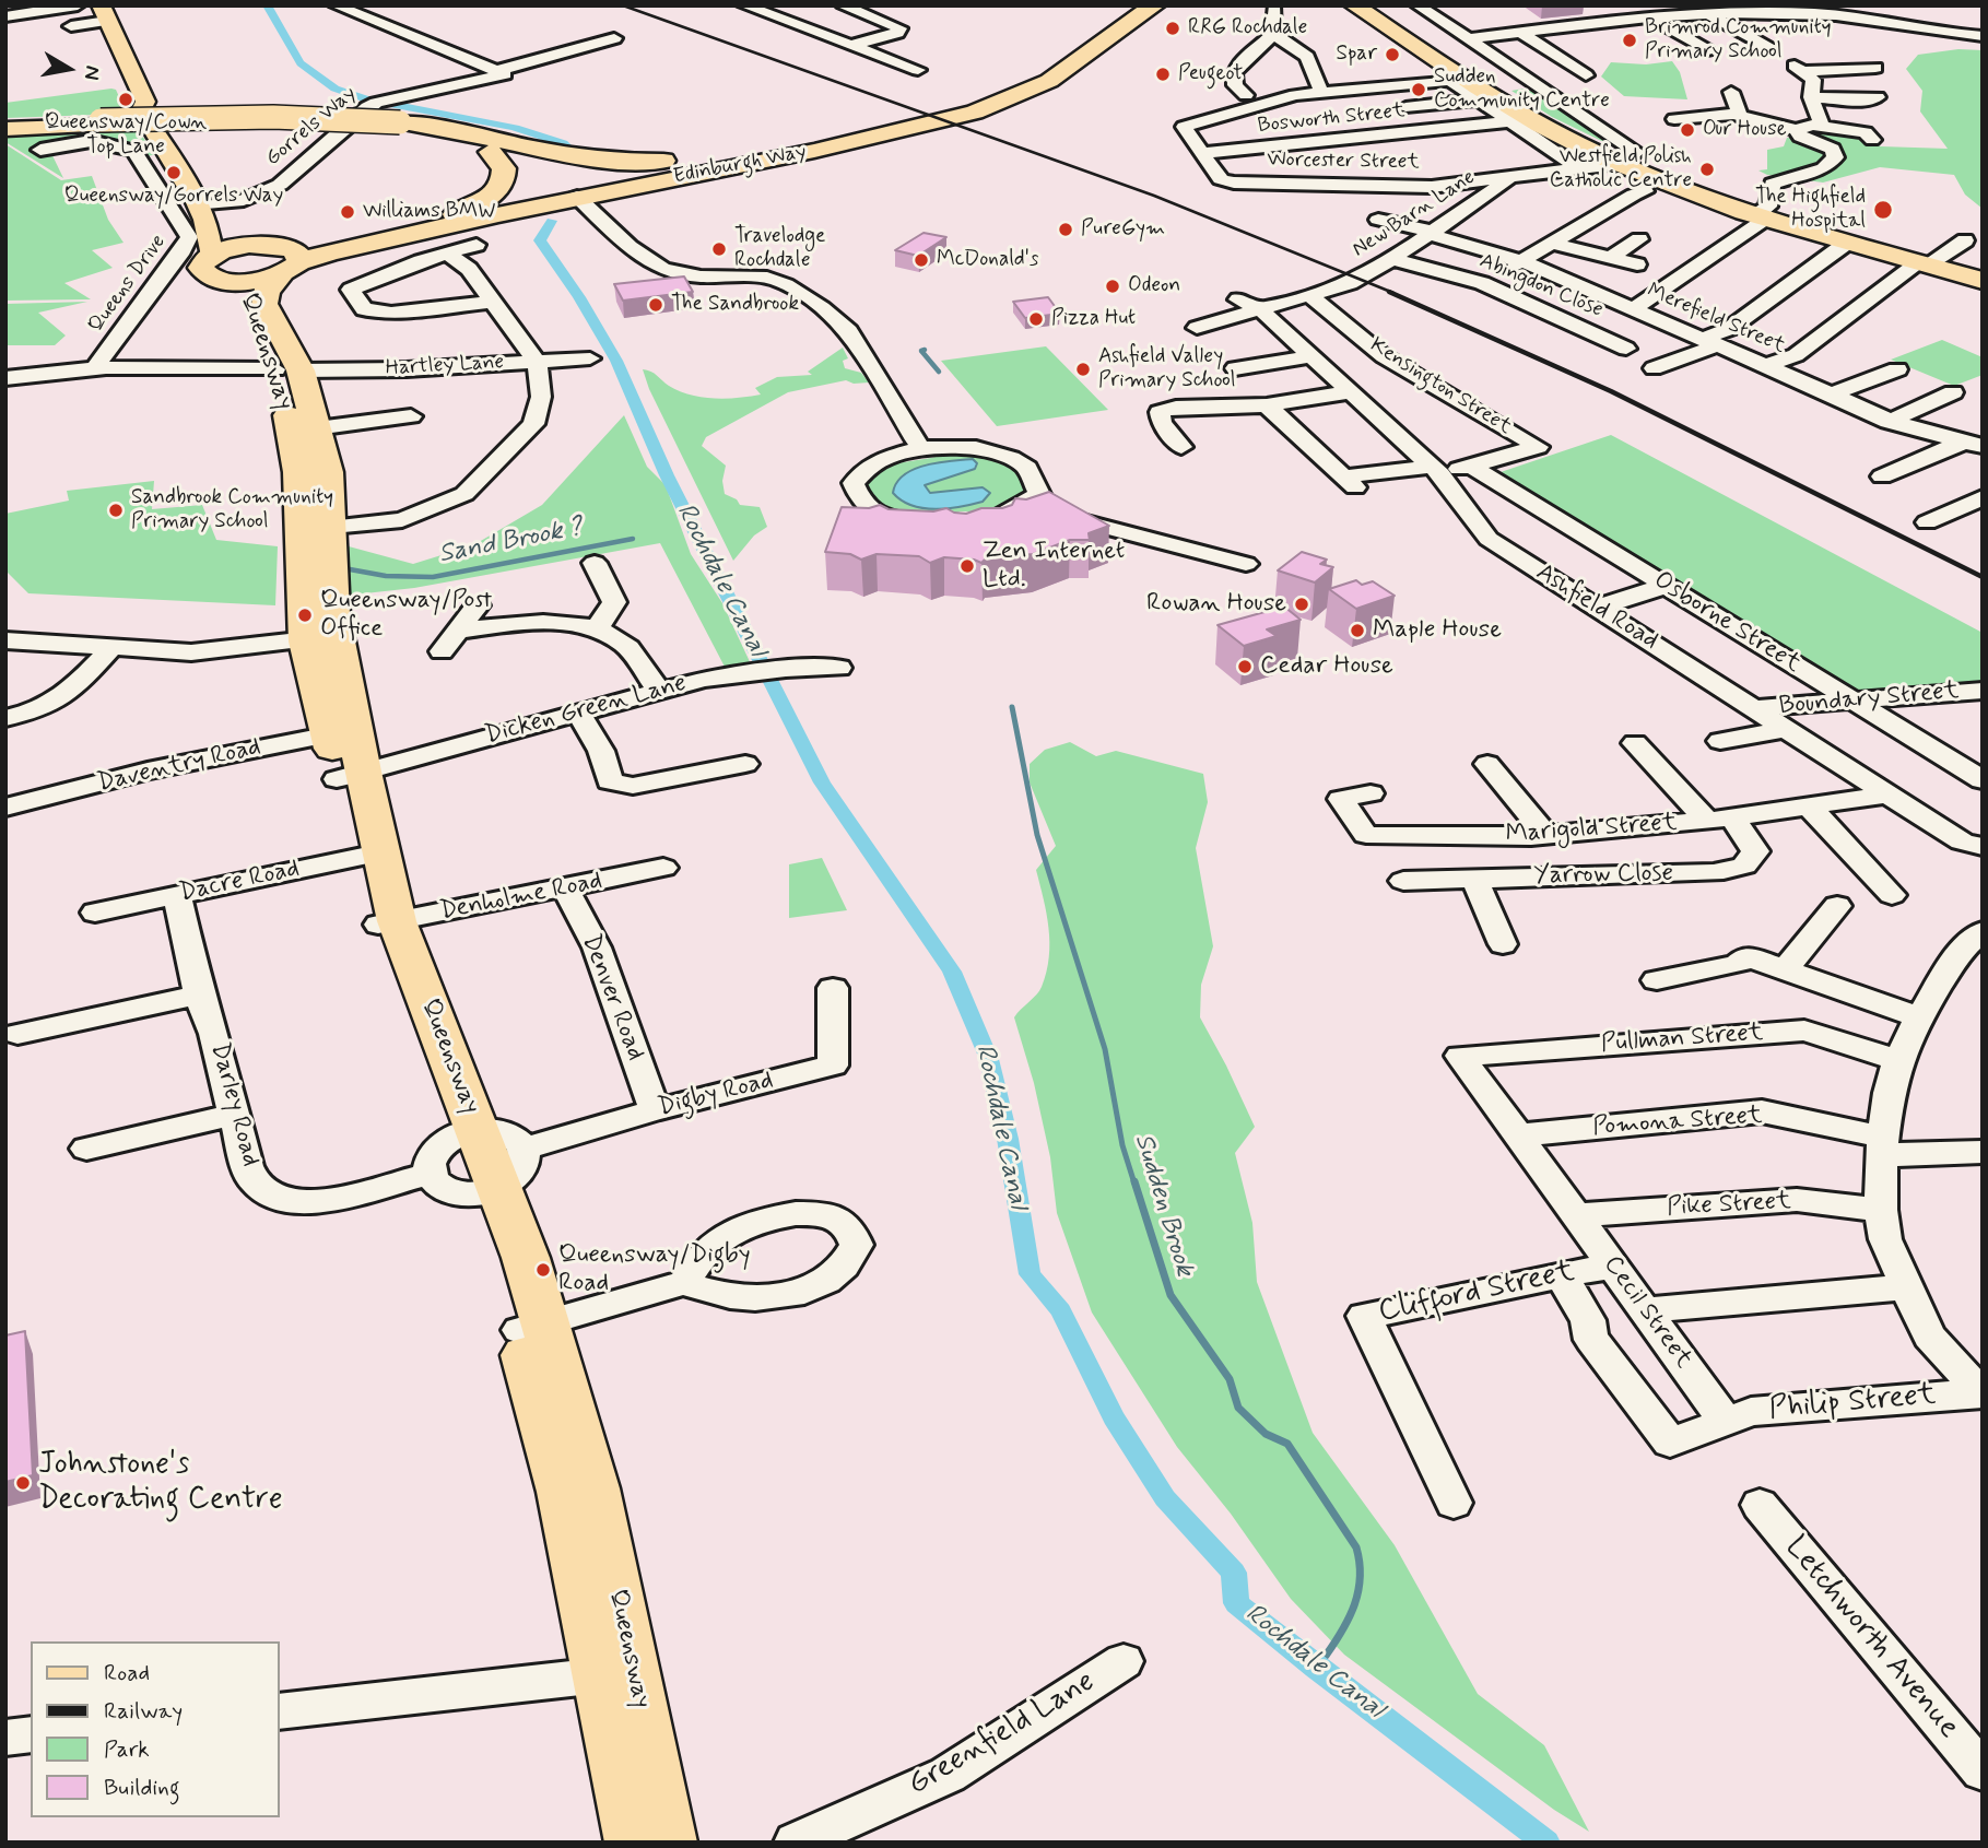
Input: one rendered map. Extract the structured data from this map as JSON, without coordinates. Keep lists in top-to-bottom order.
{
  "streets": {
    "highway": ["Edinburgh Way", "Queensway"],
    "street": [
      "Bosworth Street",
      "Gorrels Way",
      "Worcester Street",
      "New Barn Lane",
      "Queens Drive",
      "Abingdon Close",
      "Merefield Street",
      "Hartley Lane",
      "Kensington Street",
      "Ashfield Road",
      "Osborne Street",
      "Boundary Street",
      "Dicken Green Lane",
      "Daventry Road",
      "Marigold Street",
      "Yarrow Close",
      "Dacre Road",
      "Denholme Road",
      "Denver Road",
      "Pullman Street",
      "Digby Road",
      "Darley Road",
      "Pomona Street",
      "Pike Street",
      "Clifford Street",
      "Cecil Street",
      "Philip Street",
      "Letchworth Avenue",
      "Greenfield Lane"
    ]
  },
  "crossings": [
    ["Bosworth Street", "Worcester Street"],
    ["Worcester Street", "New Barn Lane"],
    ["Edinburgh Way", "Queensway"],
    ["New Barn Lane", "Abingdon Close"],
    ["New Barn Lane", "Merefield Street"],
    ["New Barn Lane", "Kensington Street"],
    ["New Barn Lane", "Ashfield Road"],
    ["Queens Drive", "Hartley Lane"],
    ["Queensway", "Hartley Lane"],
    ["Queensway", "Dicken Green Lane"],
    ["Queensway", "Daventry Road"],
    ["Queensway", "Dacre Road"],
    ["Queensway", "Denholme Road"],
    ["Queensway", "Digby Road"],
    ["Kensington Street", "Osborne Street"],
    ["Ashfield Road", "Boundary Street"],
    ["Ashfield Road", "Marigold Street"],
    ["Osborne Street", "Boundary Street"],
    ["Dicken Green Lane", "Daventry Road"],
    ["Marigold Street", "Yarrow Close"],
    ["Dacre Road", "Darley Road"],
    ["Denholme Road", "Denver Road"],
    ["Denver Road", "Digby Road"],
    ["Pullman Street", "Cecil Street"],
    ["Pomona Street", "Cecil Street"],
    ["Pike Street", "Cecil Street"],
    ["Clifford Street", "Cecil Street"],
    ["Cecil Street", "Philip Street"]
  ],
  "water": ["Sand Brook ?", "Rochdale Canal", "Sudden Brook"],
  "places": [
    "RRG Rochdale",
    "Brimrod Community Primary School",
    "Spar",
    "Peugeot",
    "Sudden Community Centre",
    "Queensway/Cown Top Lane",
    "Our House",
    "Westfield Polish Catholic Centre",
    "Queensway/Gorrels Way",
    "The Highfield Hospital",
    "Williams BMW",
    "PureGym",
    "Travelodge Rochdale",
    "McDonald's",
    "Odeon",
    "The Sandbrook",
    "Pizza Hut",
    "Ashfield Valley Primary School",
    "Sandbrook Community Primary School",
    "Zen Internet Ltd.",
    "Rowan House",
    "Queensway/Post Office",
    "Maple House",
    "Cedar House",
    "Queensway/Digby Road",
    "Johnstone's Decorating Centre"
  ],
  "legend": [
    "Road",
    "Railway",
    "Park",
    "Building"
  ],
  "north": "right"
}
